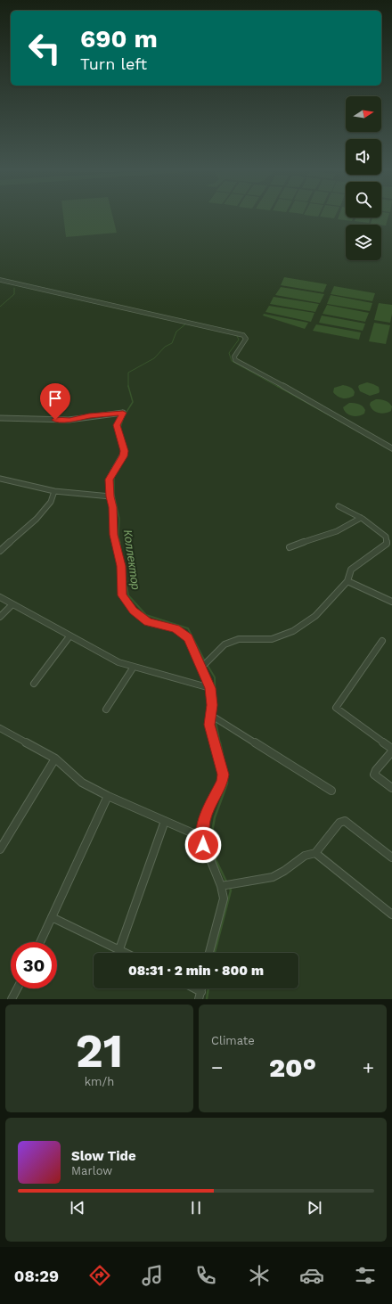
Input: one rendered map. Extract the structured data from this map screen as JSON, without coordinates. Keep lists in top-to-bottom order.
{
  "water": ["Коллектор"],
  "north": "right",
  "page": {
    "turn": ["690 m", "Turn left"],
    "limit": "30",
    "trip": "08:31 · 2 min · 800 m",
    "tile": [
      ["21", "km/h"],
      "Climate"
    ],
    "heat": ["−", "20°", "+"],
    "song": ["Slow Tide", "Marlow"],
    "tabs": "08:29"
  }
}
